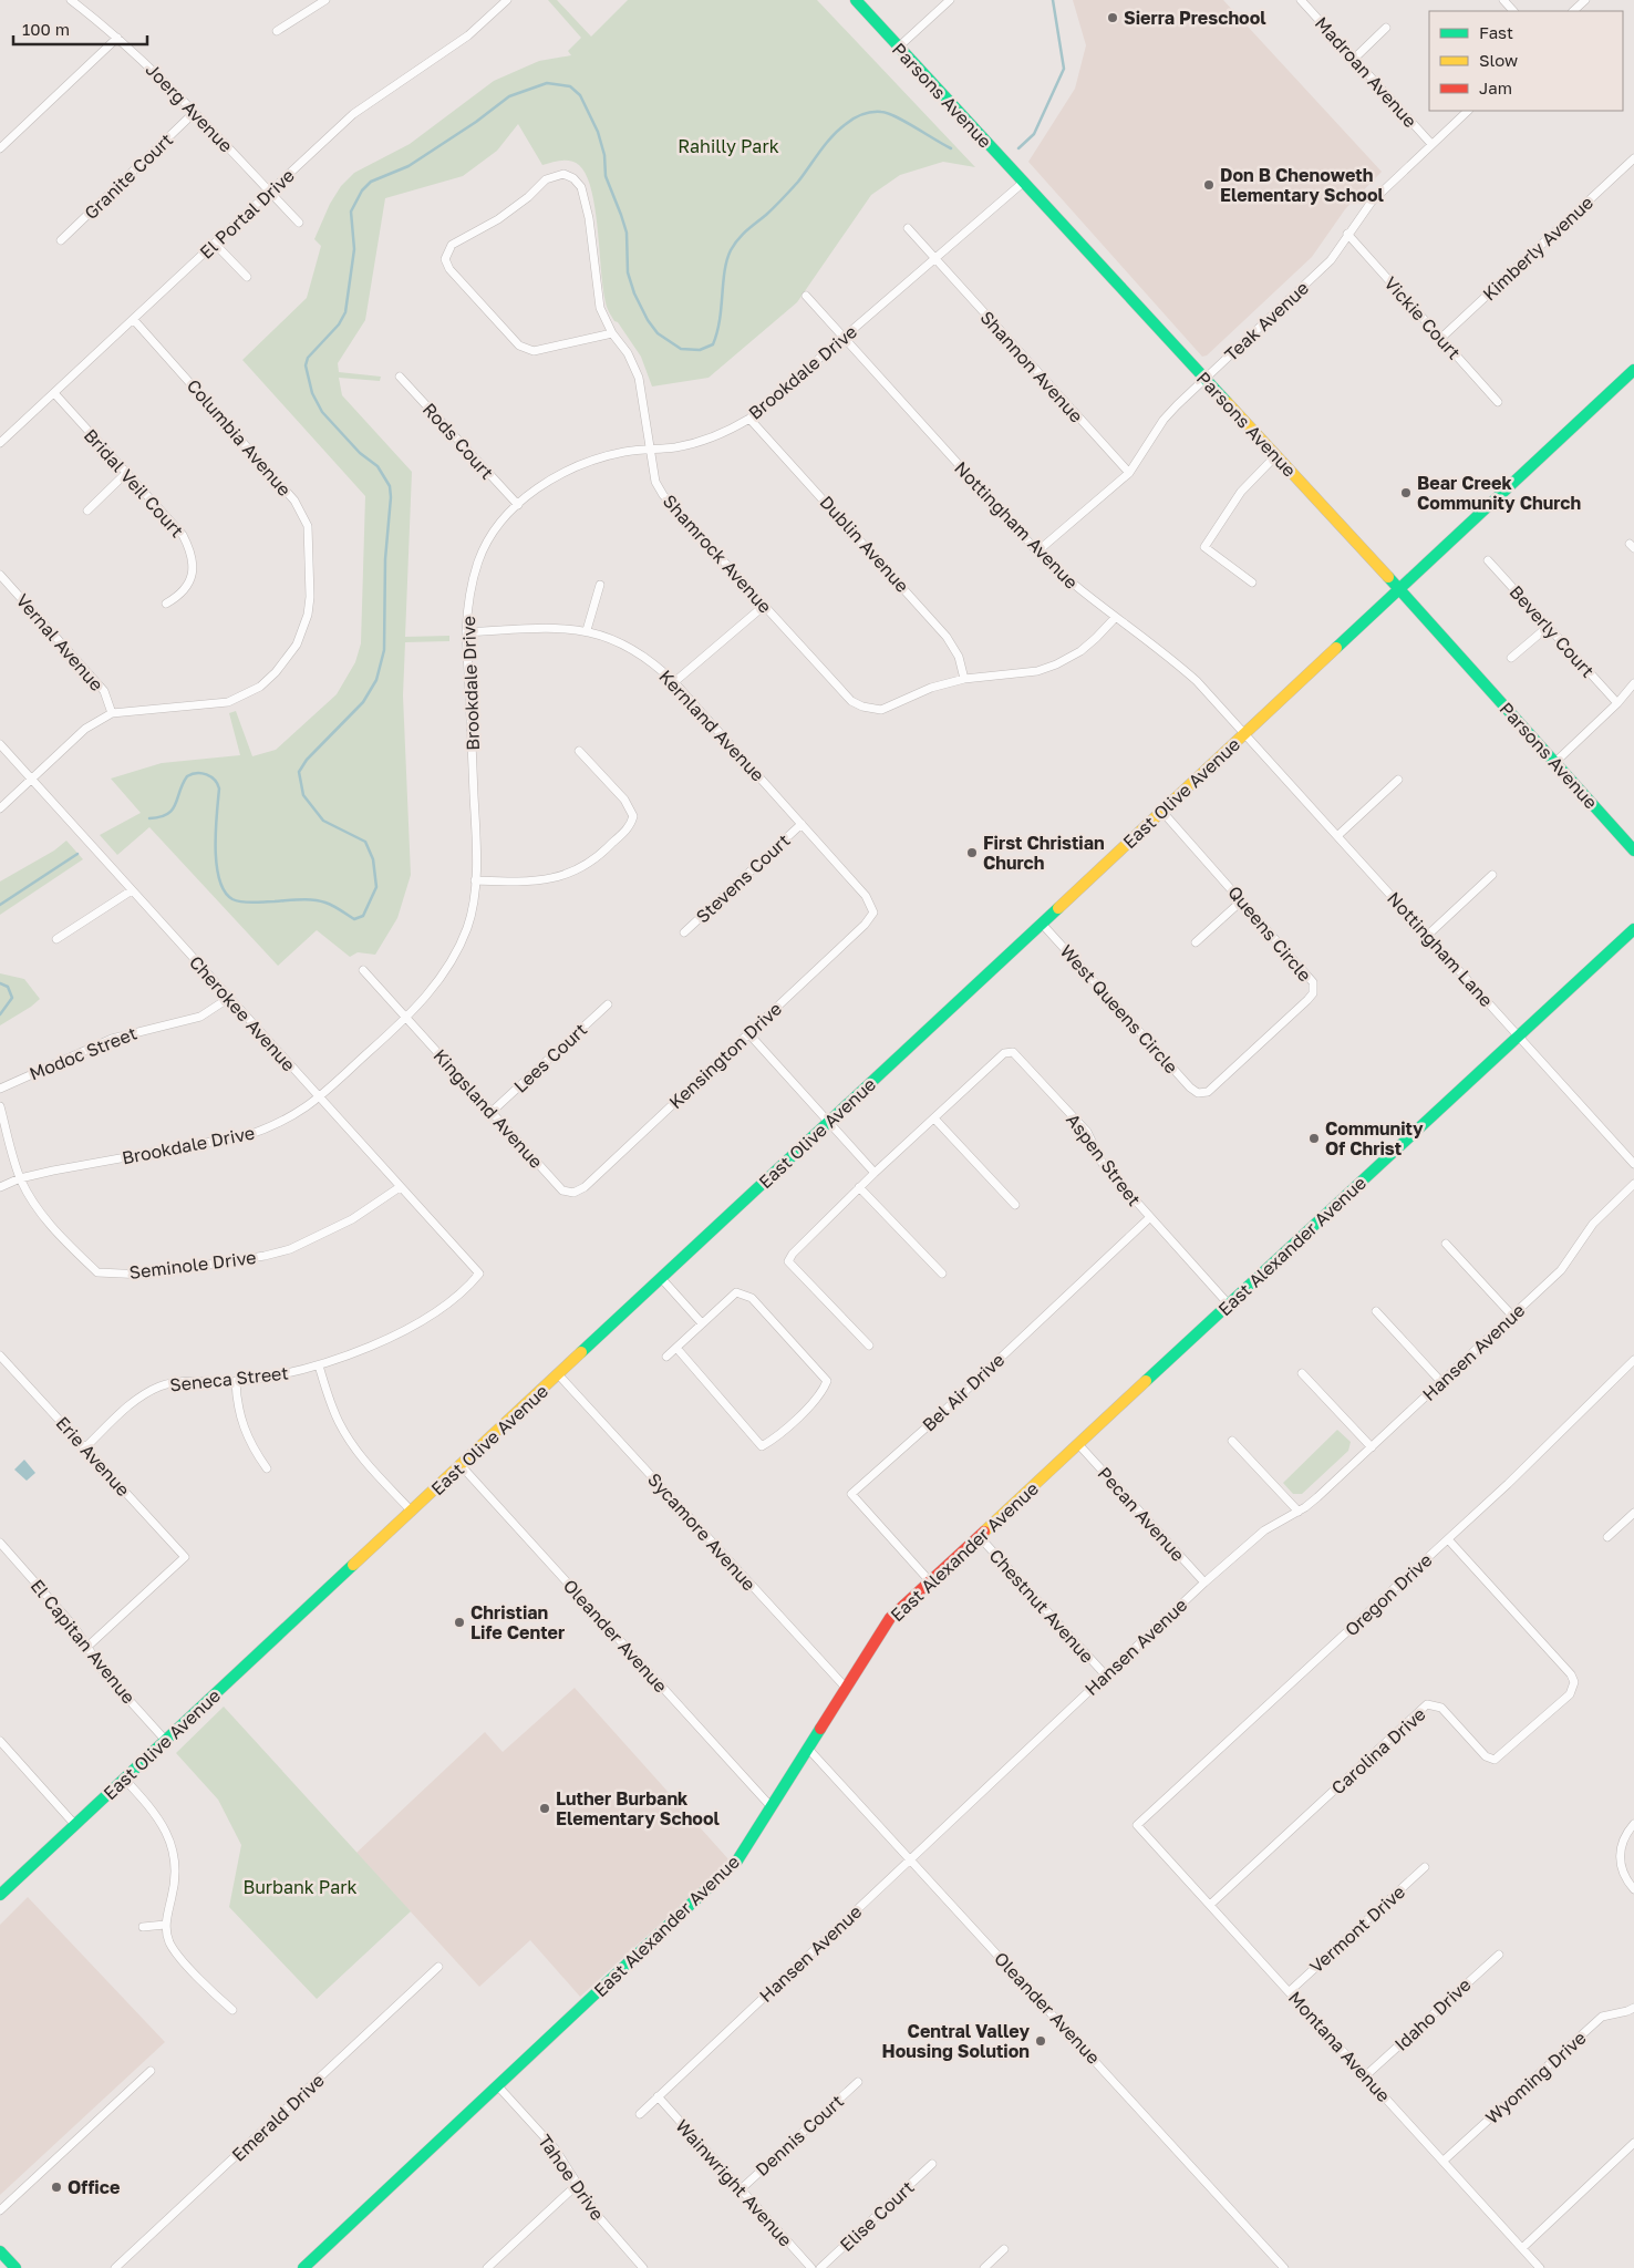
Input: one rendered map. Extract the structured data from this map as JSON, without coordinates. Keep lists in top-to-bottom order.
{
  "streets": {
    "street": [
      "Madroan Avenue",
      "Parsons Avenue",
      "Joerg Avenue",
      "Granite Court",
      "El Portal Drive",
      "Kimberly Avenue",
      "Vickie Court",
      "Teak Avenue",
      "Shannon Avenue",
      "Brookdale Drive",
      "Columbia Avenue",
      "Rods Court",
      "Bridal Veil Court",
      "Nottingham Avenue",
      "Dublin Avenue",
      "Shamrock Avenue",
      "Beverly Court",
      "Vernal Avenue",
      "Kernland Avenue",
      "East Olive Avenue",
      "Stevens Court",
      "Queens Circle",
      "Nottingham Lane",
      "West Queens Circle",
      "Cherokee Avenue",
      "Modoc Street",
      "Kensington Drive",
      "Lees Court",
      "Kingsland Avenue",
      "Aspen Street",
      "East Alexander Avenue",
      "Seminole Drive",
      "Hansen Avenue",
      "Seneca Street",
      "Bel Air Drive",
      "Erie Avenue",
      "Pecan Avenue",
      "Sycamore Avenue",
      "Oregon Drive",
      "Chestnut Avenue",
      "Oleander Avenue",
      "El Capitan Avenue",
      "Carolina Drive",
      "Vermont Drive",
      "Idaho Drive",
      "Montana Avenue",
      "Wyoming Drive",
      "Emerald Drive",
      "Dennis Court",
      "Tahoe Drive",
      "Wainwright Avenue",
      "Elise Court"
    ]
  },
  "crossings": [
    ["Madroan Avenue", "Teak Avenue"],
    ["Parsons Avenue", "Teak Avenue"],
    ["Parsons Avenue", "Brookdale Drive"],
    ["Parsons Avenue", "East Olive Avenue"],
    ["Joerg Avenue", "Granite Court"],
    ["Joerg Avenue", "El Portal Drive"],
    ["El Portal Drive", "Columbia Avenue"],
    ["El Portal Drive", "Bridal Veil Court"],
    ["Kimberly Avenue", "Vickie Court"],
    ["Vickie Court", "Teak Avenue"],
    ["Teak Avenue", "Shannon Avenue"],
    ["Teak Avenue", "Nottingham Avenue"],
    ["Shannon Avenue", "Brookdale Drive"],
    ["Brookdale Drive", "Rods Court"],
    ["Brookdale Drive", "Nottingham Avenue"],
    ["Brookdale Drive", "Dublin Avenue"],
    ["Brookdale Drive", "Shamrock Avenue"],
    ["Brookdale Drive", "Kernland Avenue"],
    ["Brookdale Drive", "Cherokee Avenue"],
    ["Brookdale Drive", "Kingsland Avenue"],
    ["Brookdale Drive", "Seminole Drive"],
    ["Columbia Avenue", "Vernal Avenue"],
    ["Columbia Avenue", "Cherokee Avenue"],
    ["Nottingham Avenue", "East Olive Avenue"],
    ["Nottingham Avenue", "Nottingham Lane"],
    ["Dublin Avenue", "Shamrock Avenue"],
    ["Kernland Avenue", "Stevens Court"],
    ["Kernland Avenue", "Kensington Drive"],
    ["East Olive Avenue", "Queens Circle"],
    ["East Olive Avenue", "Nottingham Lane"],
    ["East Olive Avenue", "West Queens Circle"],
    ["East Olive Avenue", "Sycamore Avenue"],
    ["East Olive Avenue", "Oleander Avenue"],
    ["East Olive Avenue", "El Capitan Avenue"],
    ["Queens Circle", "West Queens Circle"],
    ["Nottingham Lane", "East Alexander Avenue"],
    ["Cherokee Avenue", "Modoc Street"],
    ["Cherokee Avenue", "Seminole Drive"],
    ["Cherokee Avenue", "Seneca Street"],
    ["Kensington Drive", "Kingsland Avenue"],
    ["Lees Court", "Kingsland Avenue"],
    ["Aspen Street", "East Alexander Avenue"],
    ["Aspen Street", "Bel Air Drive"],
    ["East Alexander Avenue", "Bel Air Drive"],
    ["East Alexander Avenue", "Pecan Avenue"],
    ["East Alexander Avenue", "Sycamore Avenue"],
    ["East Alexander Avenue", "Chestnut Avenue"],
    ["East Alexander Avenue", "Oleander Avenue"],
    ["East Alexander Avenue", "Tahoe Drive"],
    ["Hansen Avenue", "Pecan Avenue"],
    ["Hansen Avenue", "Chestnut Avenue"],
    ["Hansen Avenue", "Oleander Avenue"],
    ["Hansen Avenue", "Wainwright Avenue"],
    ["Seneca Street", "Erie Avenue"],
    ["Erie Avenue", "El Capitan Avenue"],
    ["Oregon Drive", "Carolina Drive"],
    ["Oregon Drive", "Montana Avenue"],
    ["Carolina Drive", "Montana Avenue"],
    ["Vermont Drive", "Montana Avenue"],
    ["Idaho Drive", "Montana Avenue"],
    ["Montana Avenue", "Wyoming Drive"],
    ["Dennis Court", "Wainwright Avenue"]
  ],
  "parks": ["Rahilly Park", "Burbank Park"],
  "places": [
    "Sierra Preschool",
    "Don B Chenoweth Elementary School",
    "Bear Creek Community Church",
    "First Christian Church",
    "Community Of Christ",
    "Christian Life Center",
    "Luther Burbank Elementary School",
    "Central Valley Housing Solution",
    "Office"
  ],
  "legend": ["Fast", "Slow", "Jam"],
  "scale_bar": "100 m"
}
